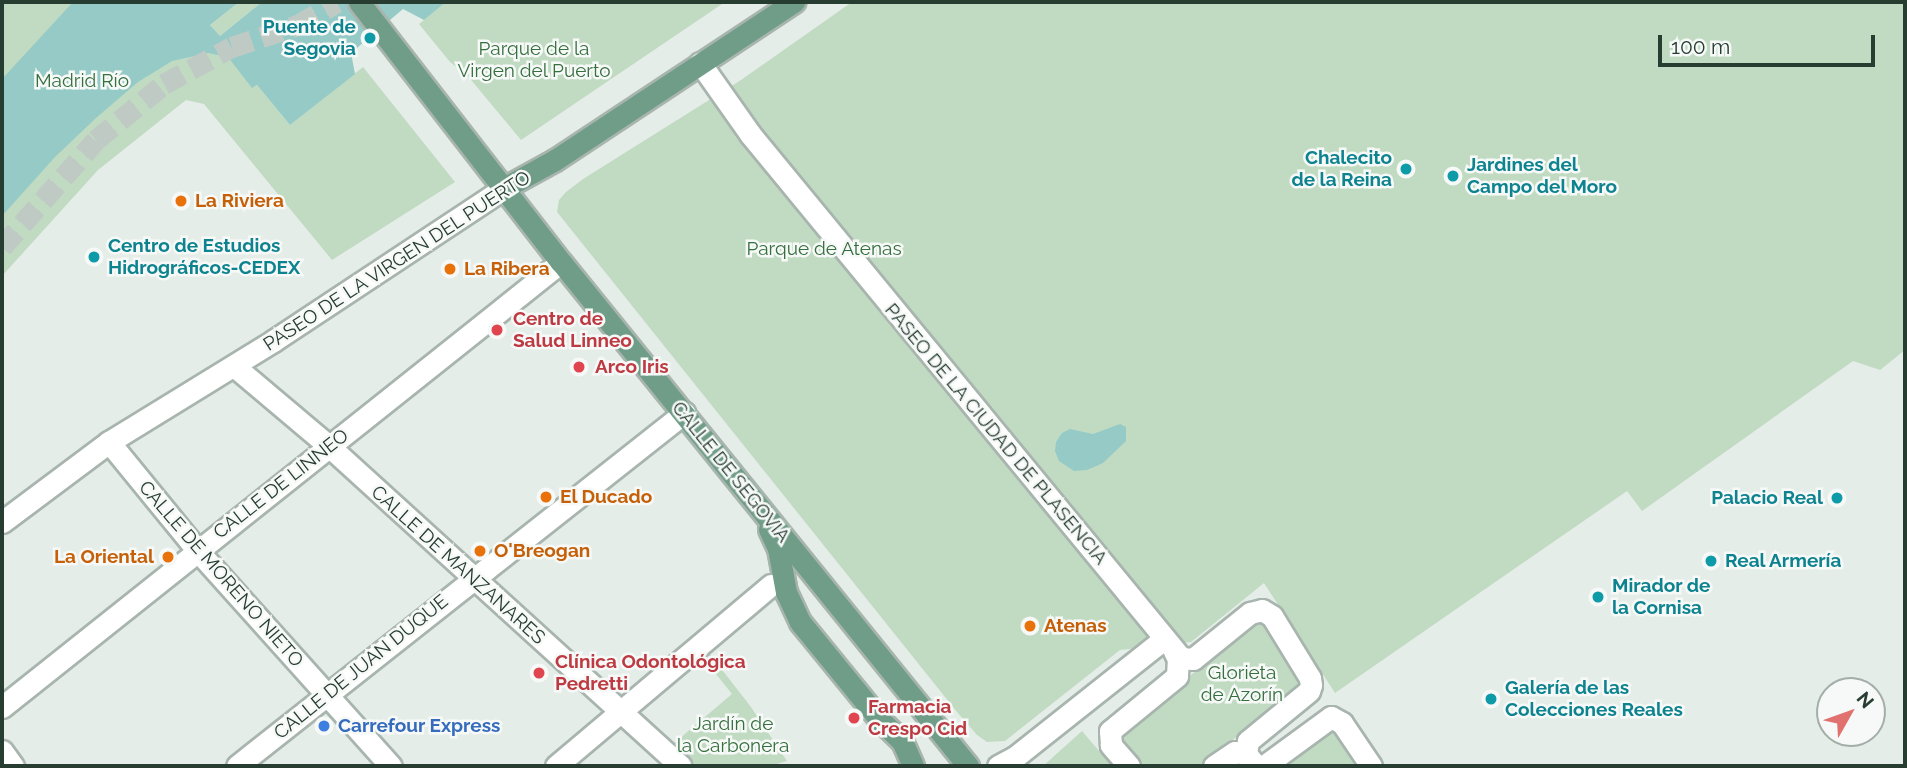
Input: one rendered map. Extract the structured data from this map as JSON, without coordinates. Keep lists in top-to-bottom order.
{
  "streets": {
    "main road": ["PASEO DE LA VIRGEN DEL PUERTO", "CALLE DE SEGOVIA"],
    "street": [
      "PASEO DE LA CIUDAD DE PLASENCIA",
      "CALLE DE LINNEO",
      "CALLE DE MANZANARES",
      "CALLE DE MORENO NIETO",
      "CALLE DE JUAN DUQUE"
    ]
  },
  "crossings": [
    ["PASEO DE LA VIRGEN DEL PUERTO", "PASEO DE LA CIUDAD DE PLASENCIA"],
    ["PASEO DE LA VIRGEN DEL PUERTO", "CALLE DE SEGOVIA"],
    ["PASEO DE LA VIRGEN DEL PUERTO", "CALLE DE MANZANARES"],
    ["PASEO DE LA VIRGEN DEL PUERTO", "CALLE DE MORENO NIETO"],
    ["CALLE DE SEGOVIA", "CALLE DE LINNEO"],
    ["CALLE DE SEGOVIA", "CALLE DE JUAN DUQUE"],
    ["CALLE DE LINNEO", "CALLE DE MANZANARES"],
    ["CALLE DE LINNEO", "CALLE DE MORENO NIETO"],
    ["CALLE DE MANZANARES", "CALLE DE JUAN DUQUE"],
    ["CALLE DE MORENO NIETO", "CALLE DE JUAN DUQUE"]
  ],
  "parks": [
    "Parque de la Virgen del Puerto",
    "Madrid Río",
    "Parque de Atenas",
    "Glorieta de Azorín",
    "Jardín de la Carbonera"
  ],
  "places": [
    "Puente de Segovia",
    "Chalecito de la Reina",
    "Jardines del Campo del Moro",
    "La Riviera",
    "Centro de Estudios Hidrográficos-CEDEX",
    "La Ribera",
    "Centro de Salud Linneo",
    "Arco Iris",
    "El Ducado",
    "Palacio Real",
    "O'Breogan",
    "La Oriental",
    "Real Armería",
    "Mirador de la Cornisa",
    "Atenas",
    "Clínica Odontológica Pedretti",
    "Galería de las Colecciones Reales",
    "Farmacia Crespo Cid",
    "Carrefour Express"
  ],
  "scale_bar": "100 m",
  "north": "top right"
}
